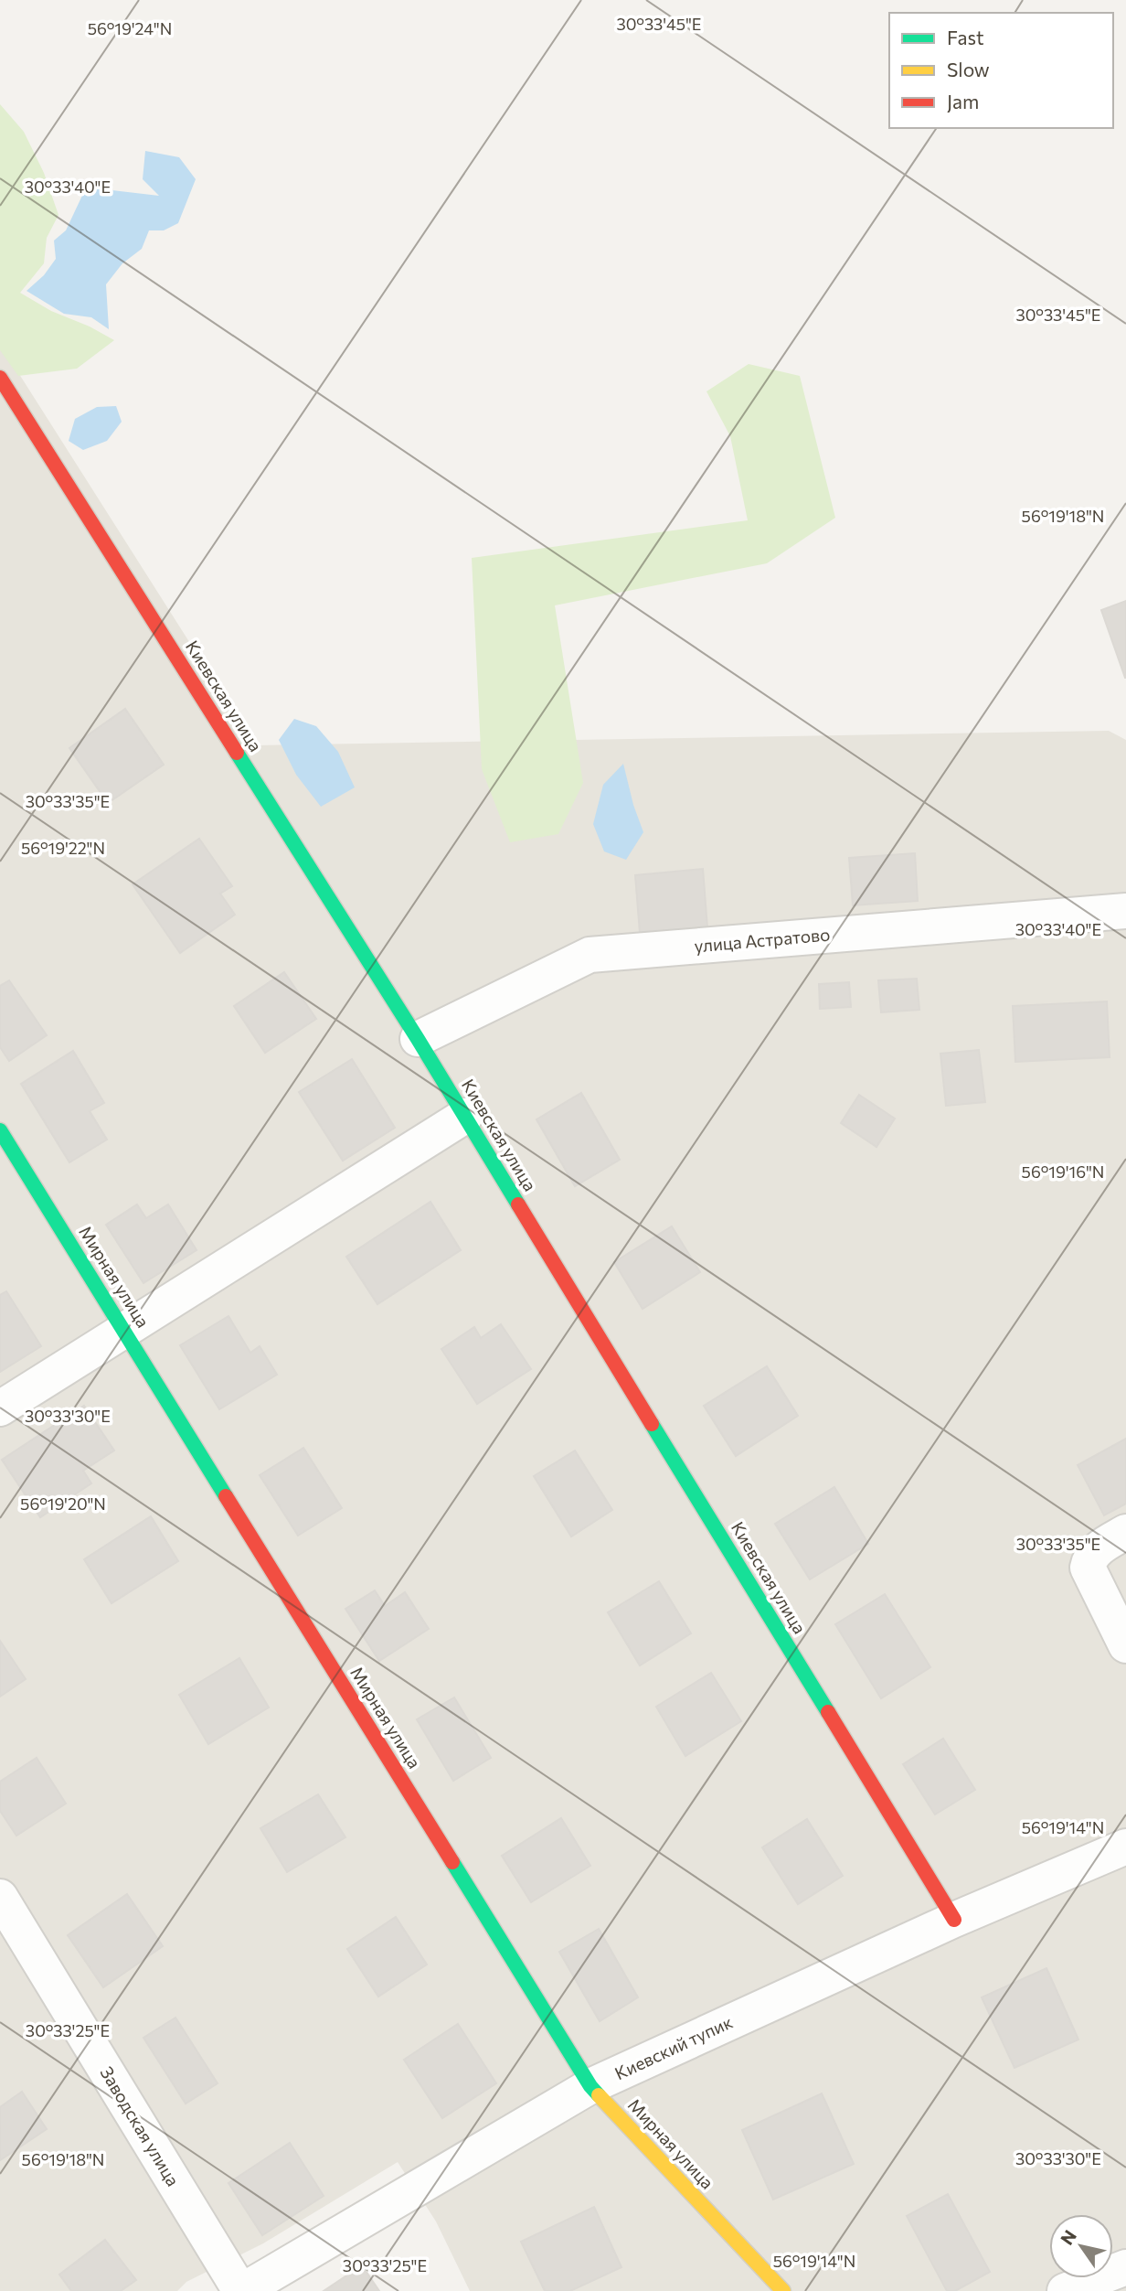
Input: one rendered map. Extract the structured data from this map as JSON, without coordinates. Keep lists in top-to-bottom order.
{
  "streets": {
    "street": [
      "Киевская улица",
      "улица Астратово",
      "Мирная улица",
      "Киевский тупик",
      "Заводская улица"
    ]
  },
  "crossings": [
    ["Киевская улица", "улица Астратово"],
    ["Киевская улица", "Киевский тупик"],
    ["Мирная улица", "Киевский тупик"],
    ["Киевский тупик", "Заводская улица"]
  ],
  "legend": ["Fast", "Slow", "Jam"],
  "north": "top left",
  "coordinates": [
    "30°33'45\"E",
    "56°19'24\"N",
    "30°33'40\"E",
    "56°19'18\"N",
    "30°33'35\"E",
    "56°19'22\"N",
    "56°19'16\"N",
    "30°33'30\"E",
    "56°19'20\"N",
    "56°19'14\"N",
    "30°33'25\"E"
  ]
}
